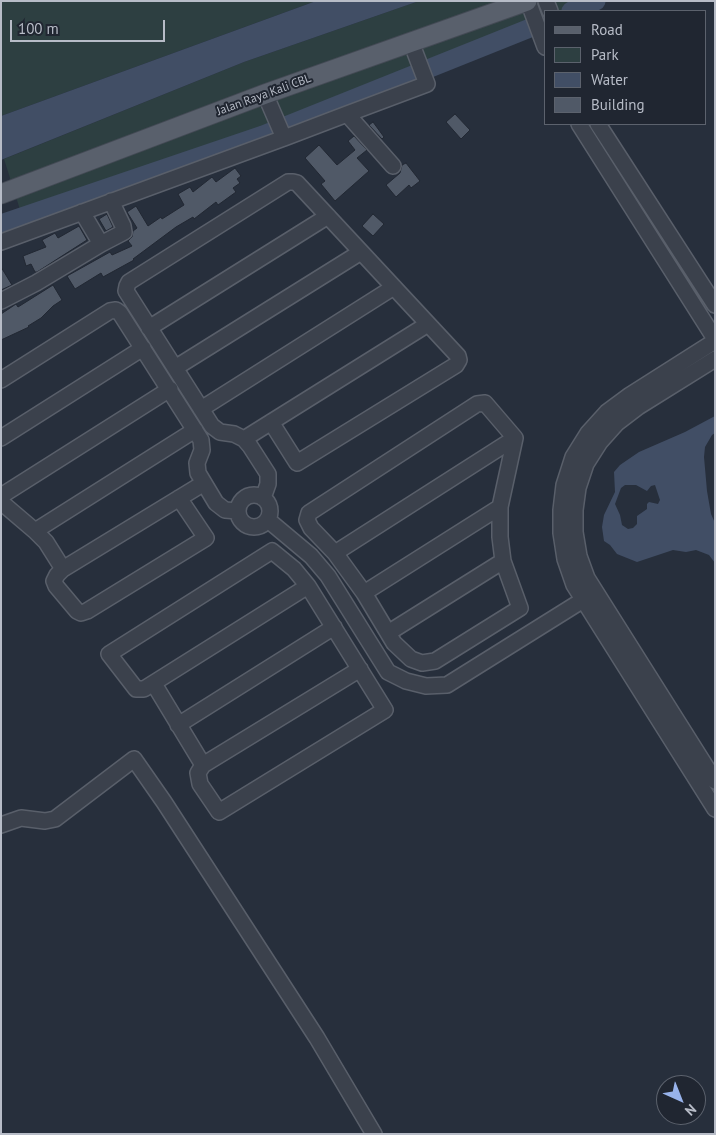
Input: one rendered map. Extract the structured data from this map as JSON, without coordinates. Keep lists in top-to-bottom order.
{
  "streets": {
    "main road": ["Jalan Raya Kali CBL"]
  },
  "legend": [
    "Road",
    "Park",
    "Water",
    "Building"
  ],
  "scale_bar": "100 m",
  "north": "bottom right"
}
